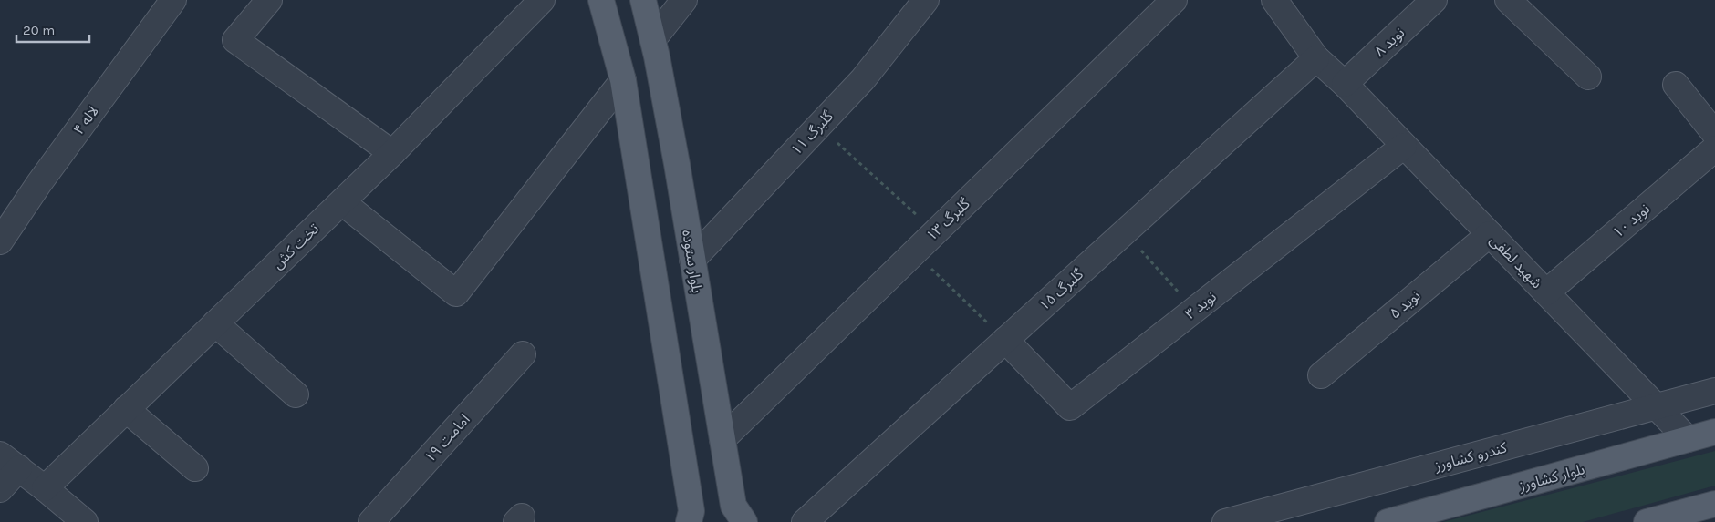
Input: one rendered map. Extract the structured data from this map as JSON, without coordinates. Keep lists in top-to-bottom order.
{
  "streets": {
    "main road": ["بلوار ستوده", "بلوار کشاورز"],
    "street": [
      "نوید ۸",
      "لاله ۴",
      "گلبرگ ۱۱",
      "گلبرگ ۱۳",
      "نوید ۱۰",
      "تخت کش",
      "شهید لطفی",
      "گلبرگ ۱۵",
      "نوید ۵",
      "نوید ۳",
      "امامت ۱۹",
      "کندرو کشاورز"
    ]
  },
  "crossings": [
    ["نوید ۸", "شهید لطفی"],
    ["گلبرگ ۱۱", "بلوار ستوده"],
    ["گلبرگ ۱۳", "بلوار ستوده"],
    ["نوید ۱۰", "شهید لطفی"],
    ["شهید لطفی", "گلبرگ ۱۵"],
    ["شهید لطفی", "نوید ۵"],
    ["شهید لطفی", "نوید ۳"],
    ["شهید لطفی", "کندرو کشاورز"],
    ["شهید لطفی", "بلوار کشاورز"],
    ["گلبرگ ۱۵", "نوید ۳"]
  ],
  "scale_bar": "20 m"
}
